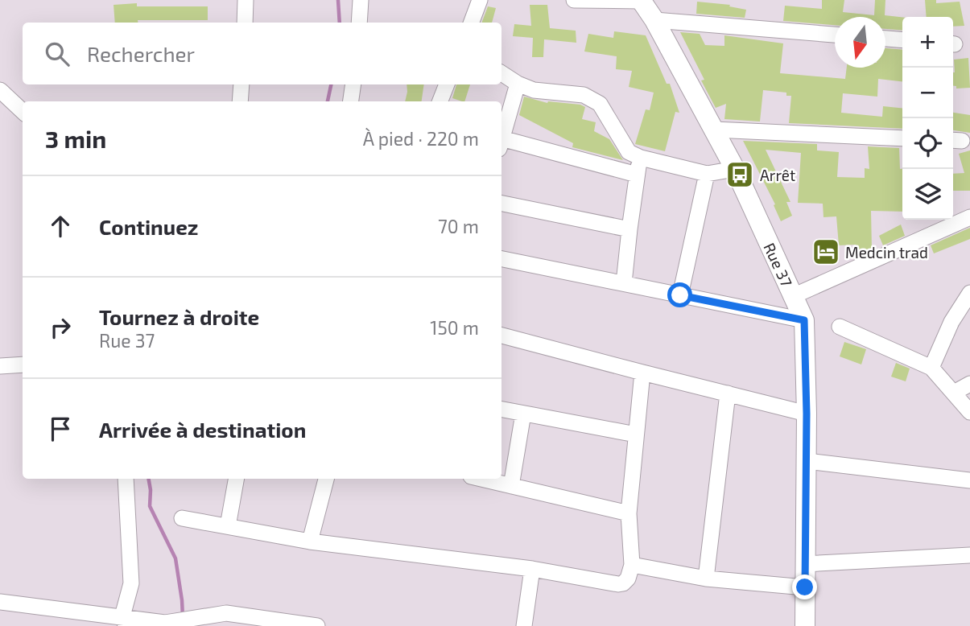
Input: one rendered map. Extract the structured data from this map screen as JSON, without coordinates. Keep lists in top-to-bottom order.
{
  "streets": {
    "main road": ["Rue 37"]
  },
  "places": {
    "bus stop": ["Arrêt"],
    "hotel": ["Medcin trad"]
  },
  "north": "bottom",
  "page": {
    "map_buttons": ["+", "−"],
    "search": "Rechercher",
    "heading": ["3 min", "À pied · 220 m"],
    "list": [
      ["Continuez", "70 m"],
      ["Tournez à droite", "Rue 37", "150 m"],
      "Arrivée à destination"
    ]
  }
}
